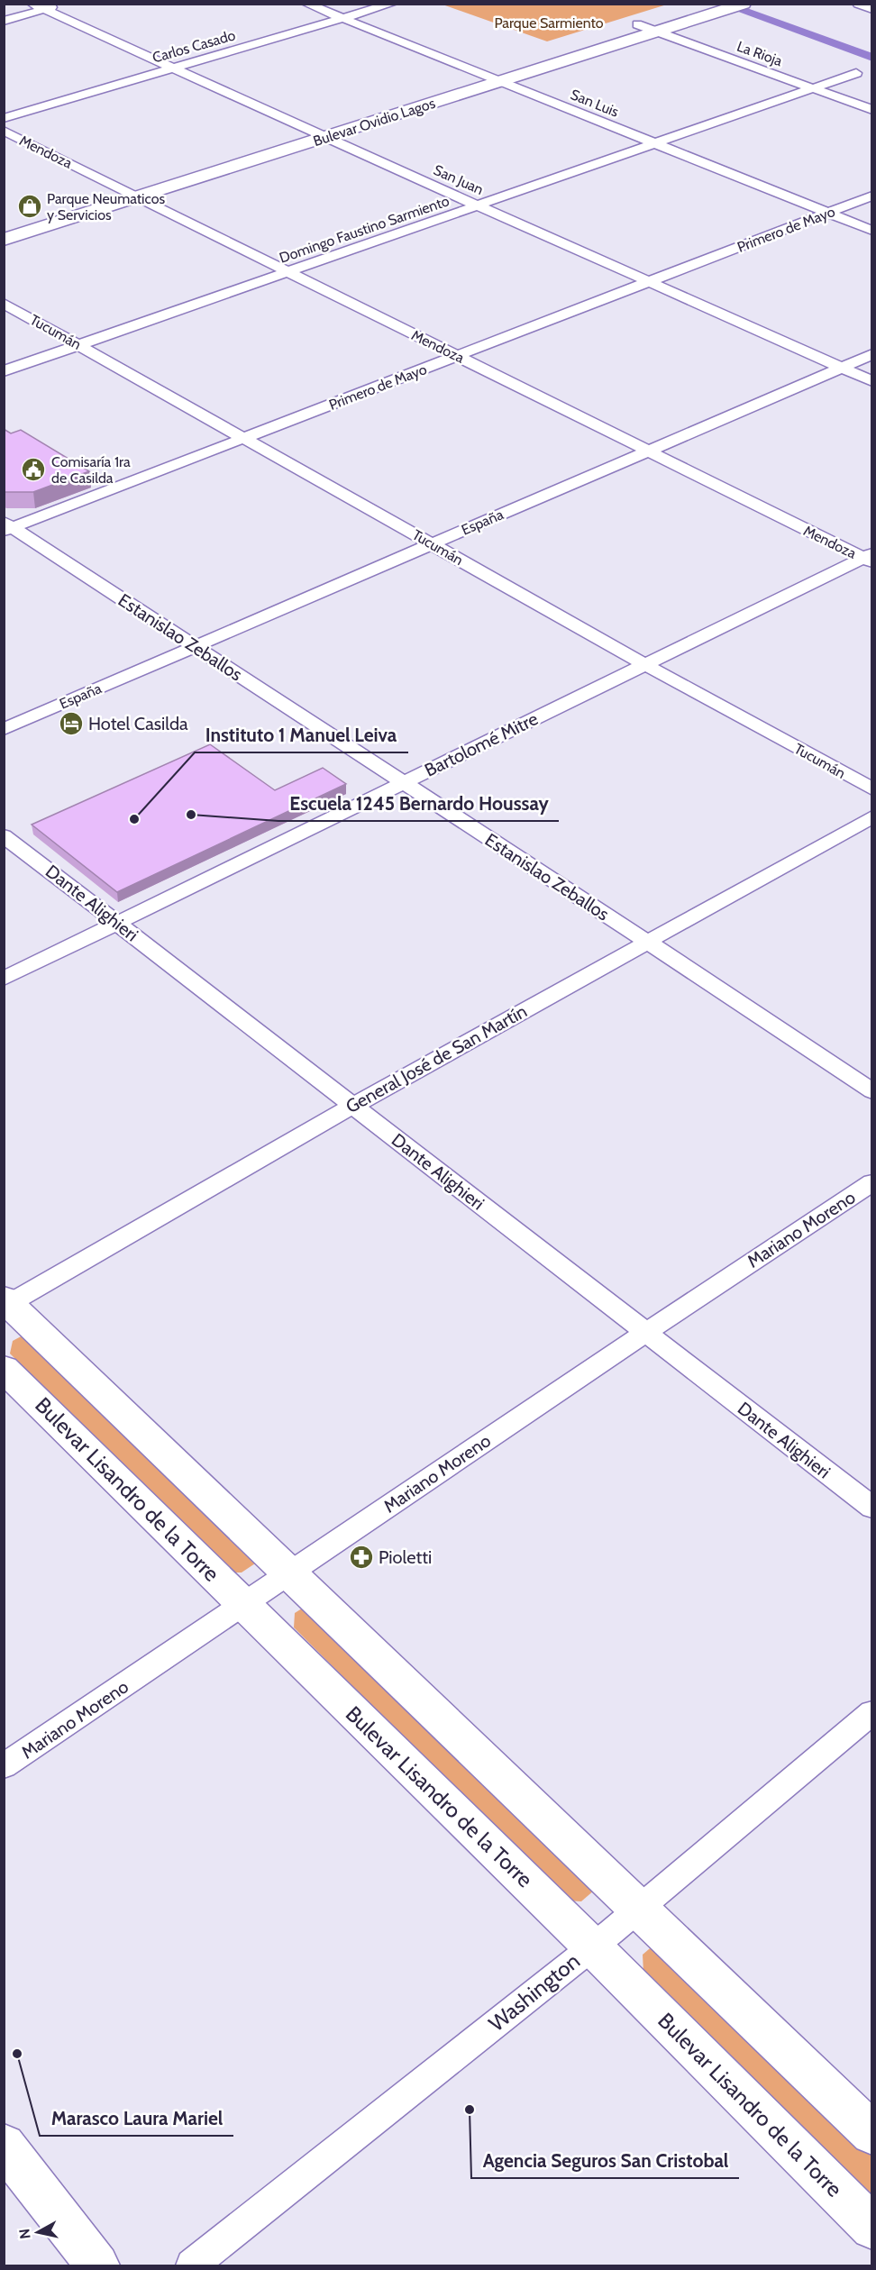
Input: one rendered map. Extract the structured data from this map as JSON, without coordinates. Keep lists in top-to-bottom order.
{
  "streets": {
    "main road": ["Bulevar Ovidio Lagos", "Bulevar Lisandro de la Torre"],
    "street": [
      "Carlos Casado",
      "La Rioja",
      "San Luis",
      "Mendoza",
      "San Juan",
      "Domingo Faustino Sarmiento",
      "Primero de Mayo",
      "Tucumán",
      "España",
      "Estanislao Zeballos",
      "Bartolomé Mitre",
      "Dante Alighieri",
      "General José de San Martín",
      "Mariano Moreno",
      "Washington"
    ]
  },
  "crossings": [
    ["Carlos Casado", "San Luis"],
    ["Carlos Casado", "San Juan"],
    ["La Rioja", "Bulevar Ovidio Lagos"],
    ["La Rioja", "Domingo Faustino Sarmiento"],
    ["San Luis", "Bulevar Ovidio Lagos"],
    ["San Luis", "Domingo Faustino Sarmiento"],
    ["San Luis", "Primero de Mayo"],
    ["Bulevar Ovidio Lagos", "Mendoza"],
    ["Bulevar Ovidio Lagos", "San Juan"],
    ["Mendoza", "Domingo Faustino Sarmiento"],
    ["Mendoza", "Primero de Mayo"],
    ["Mendoza", "España"],
    ["Mendoza", "Bartolomé Mitre"],
    ["San Juan", "Domingo Faustino Sarmiento"],
    ["San Juan", "Primero de Mayo"],
    ["San Juan", "España"],
    ["Domingo Faustino Sarmiento", "Tucumán"],
    ["Primero de Mayo", "Tucumán"],
    ["Primero de Mayo", "Estanislao Zeballos"],
    ["Tucumán", "España"],
    ["Tucumán", "Bartolomé Mitre"],
    ["España", "Estanislao Zeballos"],
    ["Estanislao Zeballos", "Bartolomé Mitre"],
    ["Estanislao Zeballos", "General José de San Martín"],
    ["Bartolomé Mitre", "Dante Alighieri"],
    ["Dante Alighieri", "General José de San Martín"],
    ["Dante Alighieri", "Mariano Moreno"],
    ["Mariano Moreno", "Bulevar Lisandro de la Torre"],
    ["Bulevar Lisandro de la Torre", "Washington"]
  ],
  "parks": ["Parque Sarmiento"],
  "places": {
    "shop": ["Parque Neumaticos y Servicios"],
    "public building": ["Comisaría 1ra de Casilda"],
    "hotel": ["Hotel Casilda"],
    "other": [
      "Escuela 1245 Bernardo Houssay",
      "Instituto 1 Manuel Leiva",
      "Marasco Laura Mariel",
      "Agencia Seguros San Cristobal"
    ],
    "pharmacy": ["Pioletti"]
  },
  "north": "left"
}
